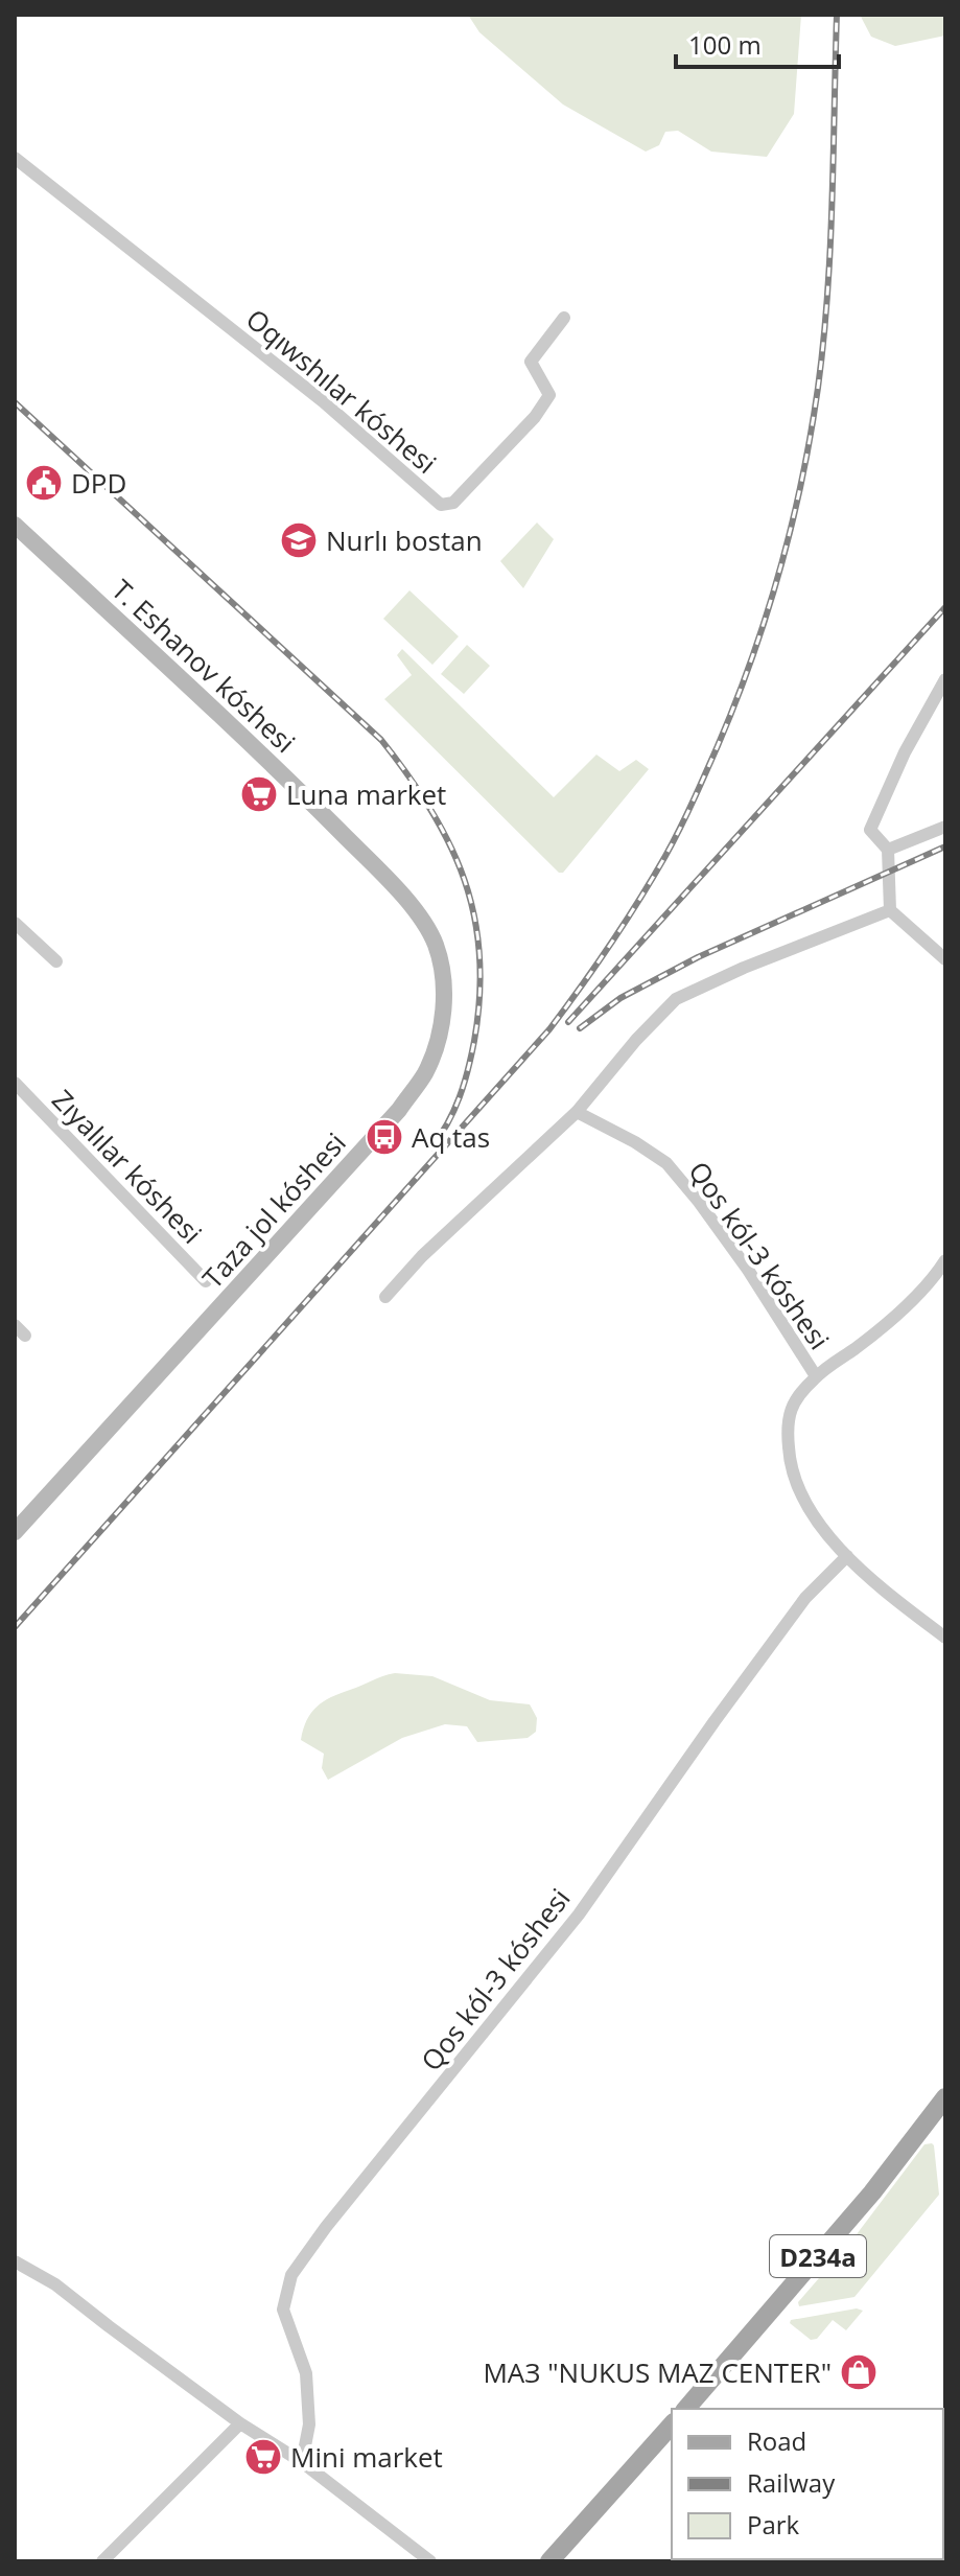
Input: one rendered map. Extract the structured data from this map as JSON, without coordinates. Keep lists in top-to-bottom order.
{
  "streets": {
    "main road": ["T. Eshanov kóshesi", "Taza jol kóshesi", "D234a"],
    "street": ["Oqıwshılar kóshesi", "Zıyalılar kóshesi", "Qos kól-3 kóshesi"]
  },
  "crossings": [
    ["T. Eshanov kóshesi", "Taza jol kóshesi"]
  ],
  "places": {
    "public building": ["DPD"],
    "school or university": ["Nurlı bostan"],
    "supermarket": ["Luna market", "Mini market"],
    "bus stop": ["Aq tas"],
    "shop": ["МАЗ \"NUKUS MAZ CENTER\""]
  },
  "legend": ["Road", "Railway", "Park"],
  "scale_bar": "100 m"
}
